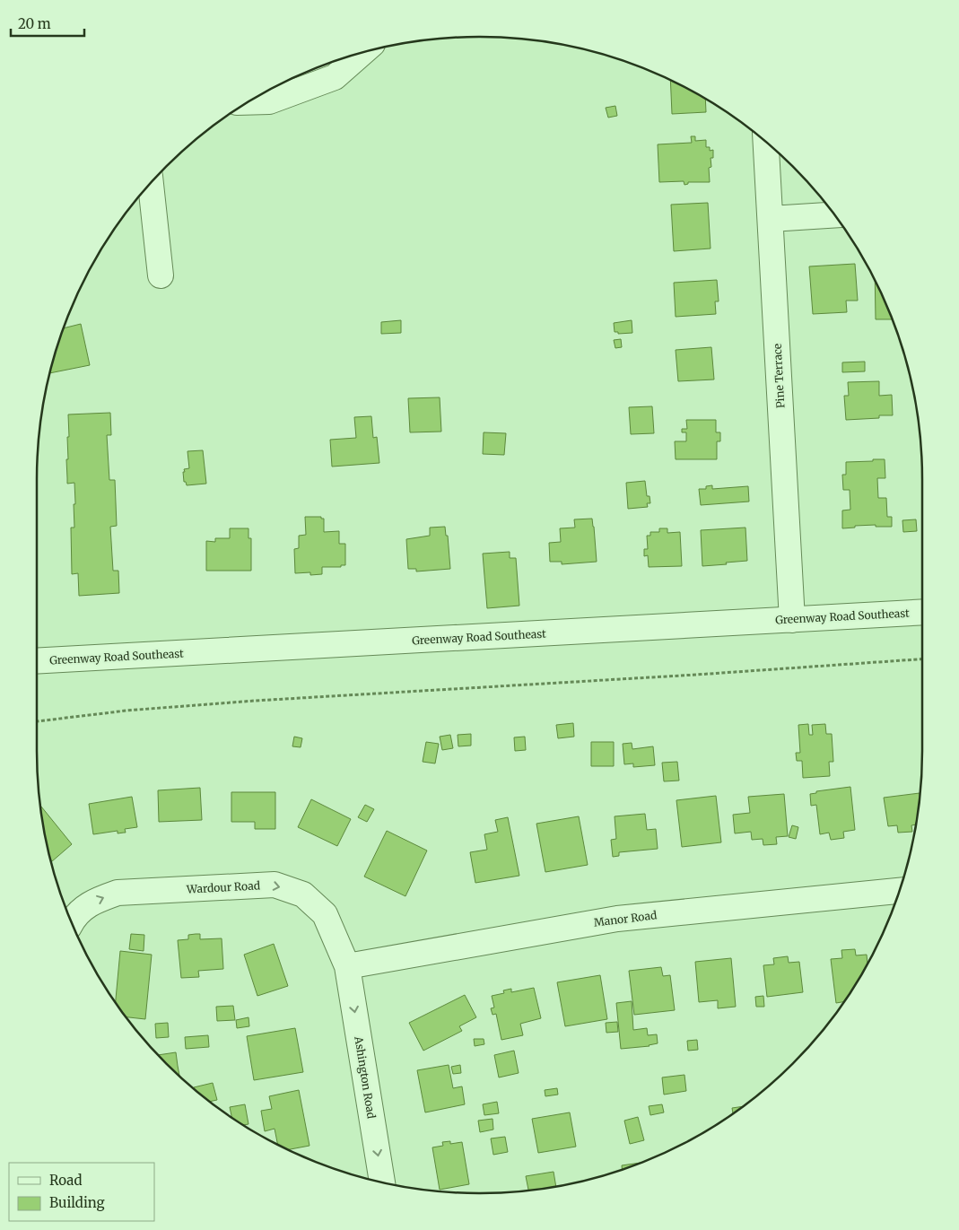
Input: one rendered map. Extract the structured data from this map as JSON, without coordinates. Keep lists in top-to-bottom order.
{
  "streets": {
    "street": [
      "Pine Terrace",
      "Greenway Road Southeast",
      "Wardour Road",
      "Manor Road",
      "Ashington Road"
    ]
  },
  "crossings": [
    ["Pine Terrace", "Greenway Road Southeast"],
    ["Wardour Road", "Manor Road"],
    ["Wardour Road", "Ashington Road"],
    ["Manor Road", "Ashington Road"]
  ],
  "one_way": ["Wardour Road", "Ashington Road"],
  "legend": ["Road", "Building"],
  "scale_bar": "20 m"
}
